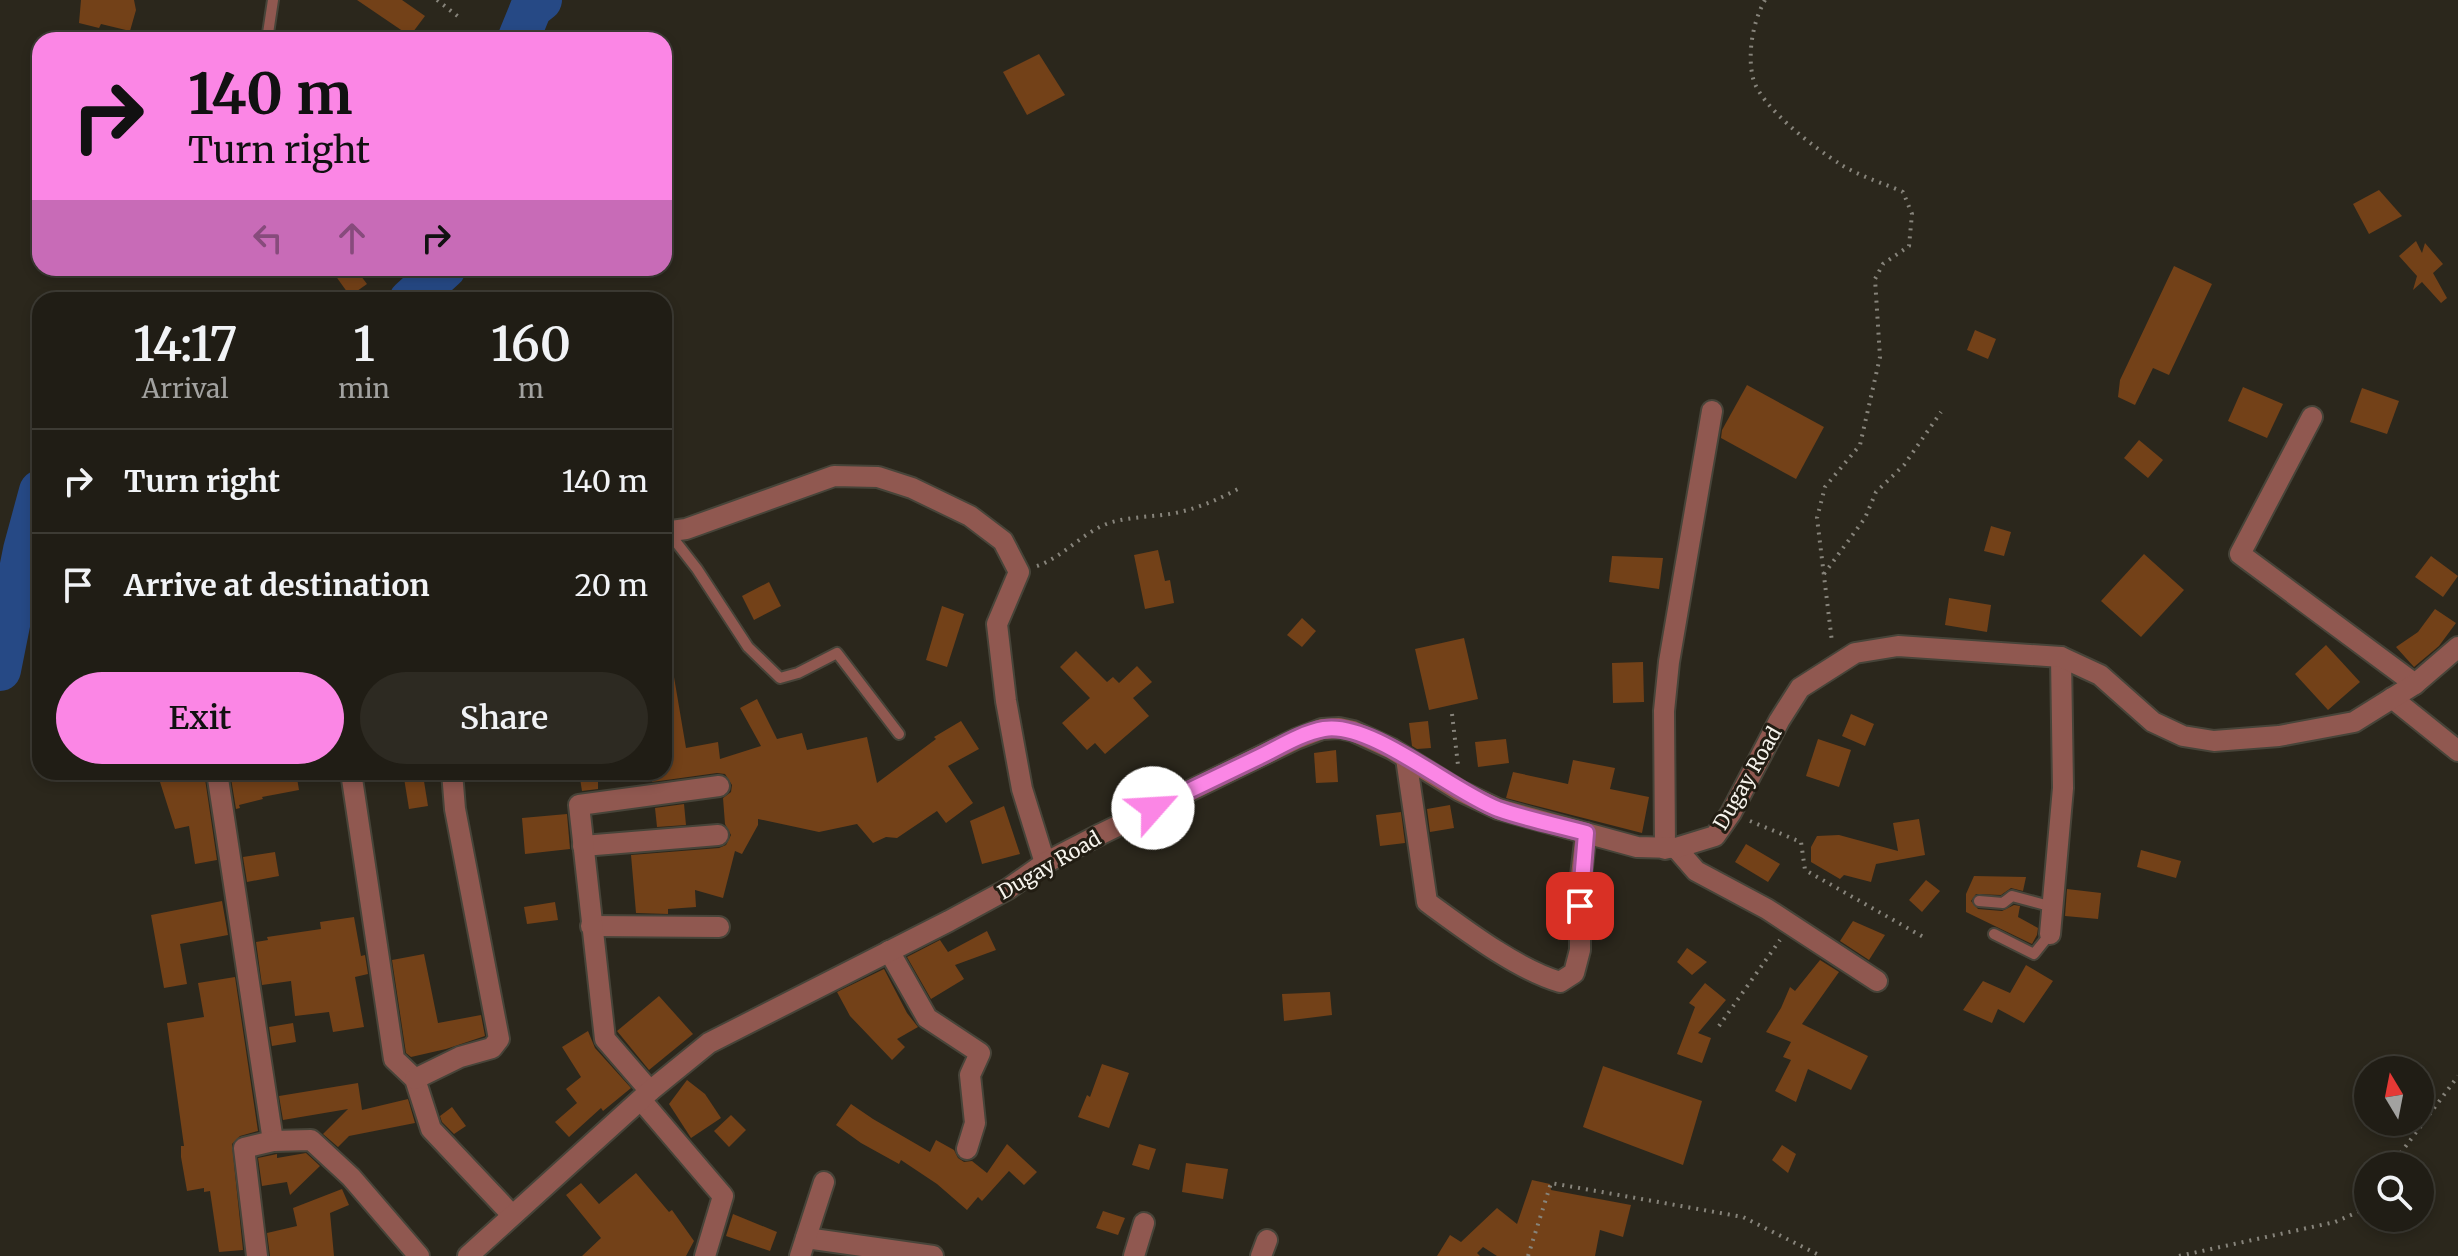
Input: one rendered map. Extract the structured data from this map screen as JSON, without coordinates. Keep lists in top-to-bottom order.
{
  "streets": {
    "street": ["Dugay Road"]
  },
  "north": "top",
  "page": {
    "turn": ["140 m", "Turn right"],
    "eta": [
      "14:17",
      "Arrival",
      "1",
      "min",
      "160",
      "m"
    ],
    "list": [
      {
        "name": "Turn right",
        "value": "140 m"
      },
      {
        "name": "Arrive at destination",
        "value": "20 m"
      }
    ],
    "buttons": ["Exit", "Share"]
  }
}
